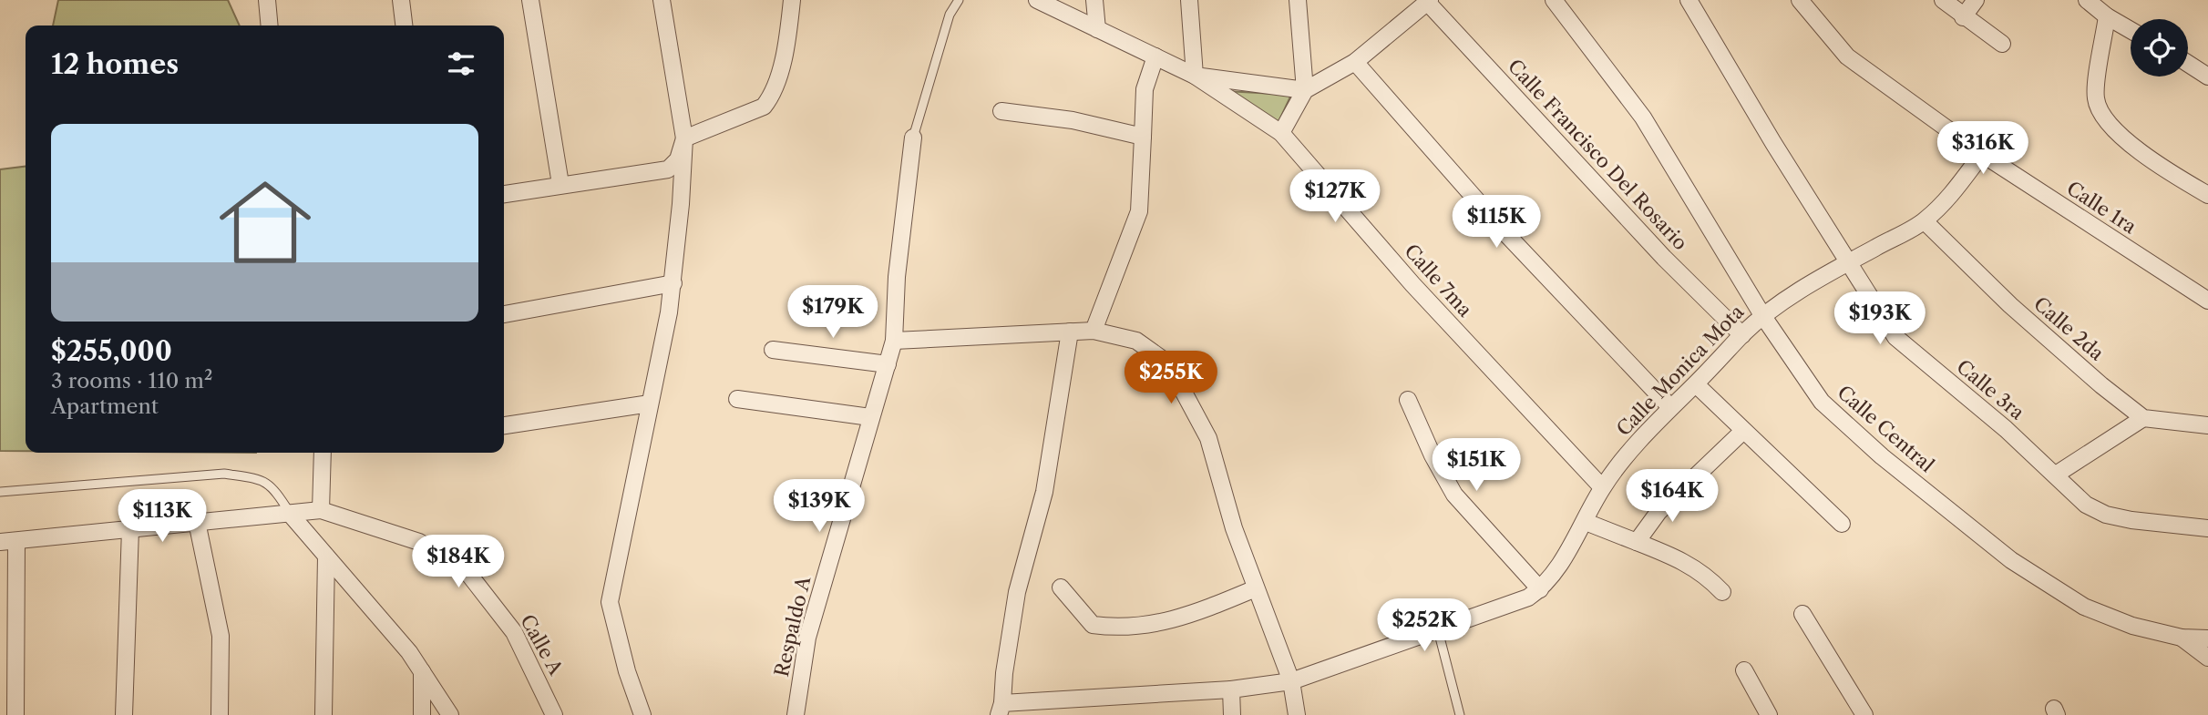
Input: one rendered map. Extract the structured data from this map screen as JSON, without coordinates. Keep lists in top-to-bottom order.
{
  "streets": {
    "street": [
      "Calle Francisco Del Rosario",
      "Calle 1ra",
      "Calle 7ma",
      "Calle 2da",
      "Calle Monica Mota",
      "Calle 3ra",
      "Calle Central",
      "Respaldo A",
      "Calle A"
    ]
  },
  "crossings": [
    ["Calle Francisco Del Rosario", "Calle Monica Mota"],
    ["Calle 1ra", "Calle Monica Mota"],
    ["Calle 7ma", "Calle Monica Mota"],
    ["Calle 2da", "Calle Monica Mota"],
    ["Calle Monica Mota", "Calle 3ra"],
    ["Calle Monica Mota", "Calle Central"]
  ],
  "page": {
    "heading": "12 homes",
    "list": [
      {
        "name": "$255,000",
        "note": "3 rooms · 110 m² · Apartment"
      }
    ],
    "price": [
      "$316K",
      "$127K",
      "$115K",
      "$179K",
      "$193K",
      "$255K",
      "$151K",
      "$164K",
      "$139K",
      "$113K",
      "$184K",
      "$252K"
    ]
  }
}
